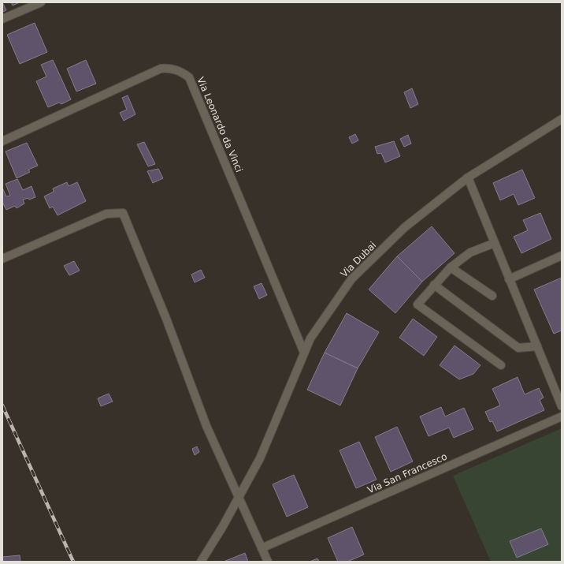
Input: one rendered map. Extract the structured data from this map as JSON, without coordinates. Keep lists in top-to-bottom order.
{
  "streets": {
    "street": ["Via Leonardo da Vinci", "Via Dubai", "Via San Francesco"]
  },
  "crossings": [
    ["Via Leonardo da Vinci", "Via Dubai"]
  ]
}
